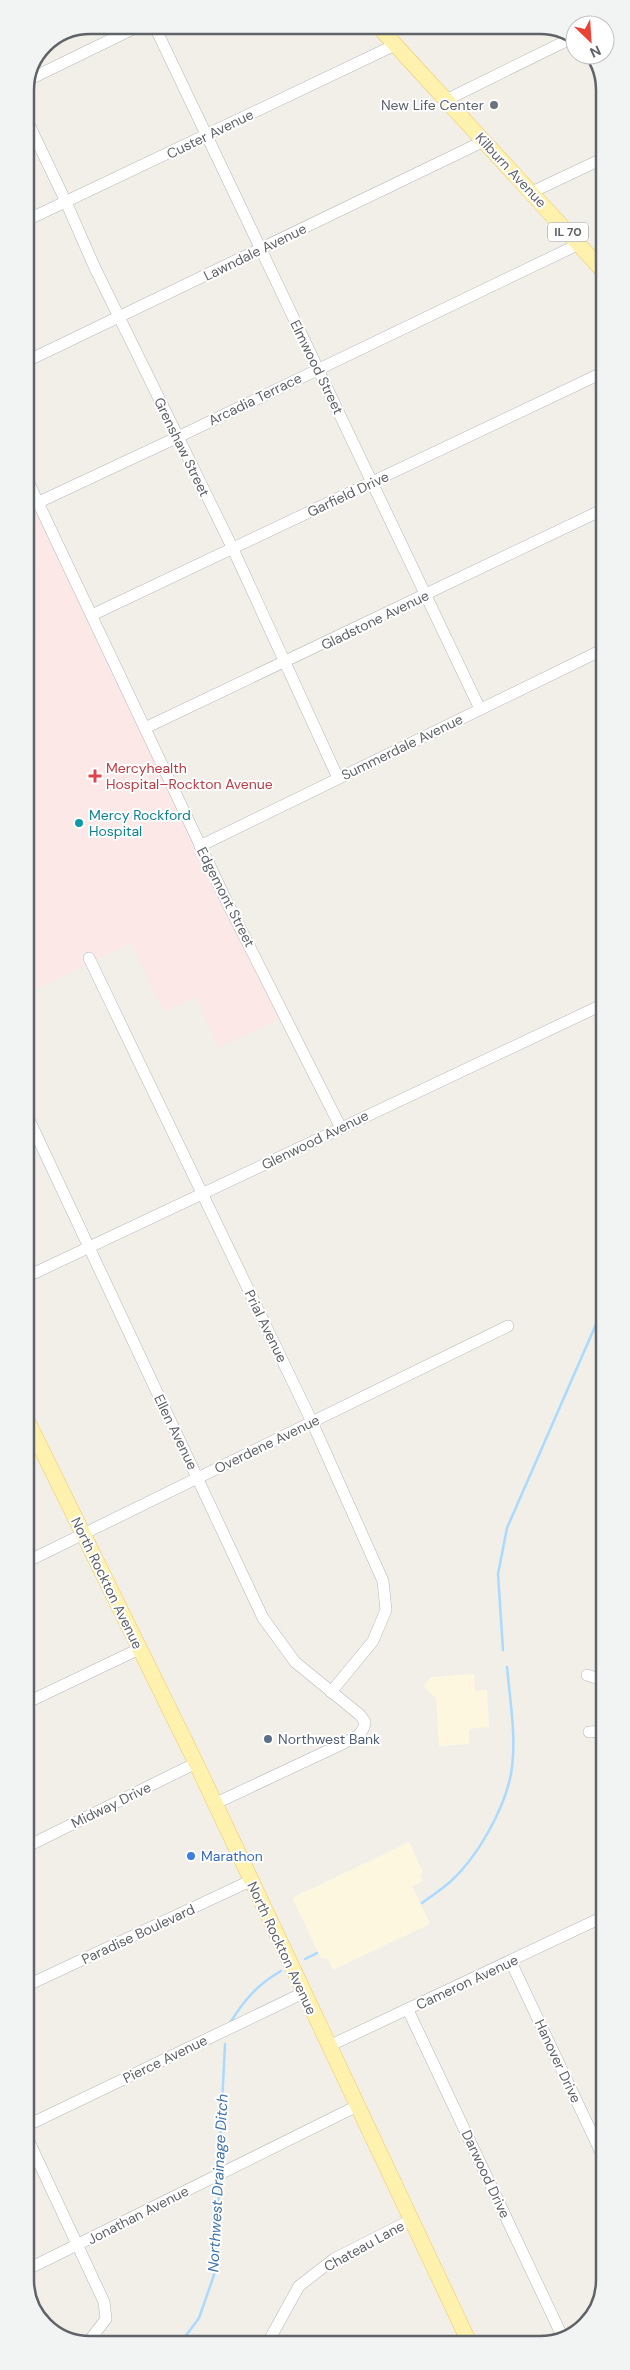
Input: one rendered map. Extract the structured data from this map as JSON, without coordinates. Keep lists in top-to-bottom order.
{
  "streets": {
    "main road": ["Kilburn Avenue", "IL 70", "North Rockton Avenue"],
    "street": [
      "Custer Avenue",
      "Lawndale Avenue",
      "Elmwood Street",
      "Arcadia Terrace",
      "Grenshaw Street",
      "Garfield Drive",
      "Gladstone Avenue",
      "Summerdale Avenue",
      "Edgemont Street",
      "Glenwood Avenue",
      "Prial Avenue",
      "Ellen Avenue",
      "Overdene Avenue",
      "Midway Drive",
      "Paradise Boulevard",
      "Cameron Avenue",
      "Pierce Avenue",
      "Hanover Drive",
      "Darwood Drive",
      "Jonathan Avenue",
      "Chateau Lane"
    ]
  },
  "crossings": [
    ["Custer Avenue", "Kilburn Avenue"],
    ["Custer Avenue", "Elmwood Street"],
    ["Custer Avenue", "Grenshaw Street"],
    ["Kilburn Avenue", "Lawndale Avenue"],
    ["Kilburn Avenue", "Arcadia Terrace"],
    ["Lawndale Avenue", "Elmwood Street"],
    ["Lawndale Avenue", "Grenshaw Street"],
    ["Elmwood Street", "Arcadia Terrace"],
    ["Elmwood Street", "Garfield Drive"],
    ["Elmwood Street", "Gladstone Avenue"],
    ["Elmwood Street", "Summerdale Avenue"],
    ["Arcadia Terrace", "Grenshaw Street"],
    ["Arcadia Terrace", "Edgemont Street"],
    ["Grenshaw Street", "Garfield Drive"],
    ["Grenshaw Street", "Gladstone Avenue"],
    ["Grenshaw Street", "Summerdale Avenue"],
    ["Garfield Drive", "Edgemont Street"],
    ["Gladstone Avenue", "Edgemont Street"],
    ["Summerdale Avenue", "Edgemont Street"],
    ["Edgemont Street", "Glenwood Avenue"],
    ["Glenwood Avenue", "Prial Avenue"],
    ["Glenwood Avenue", "Ellen Avenue"],
    ["Prial Avenue", "Ellen Avenue"],
    ["Prial Avenue", "Overdene Avenue"],
    ["Ellen Avenue", "Overdene Avenue"],
    ["Ellen Avenue", "North Rockton Avenue"],
    ["Overdene Avenue", "North Rockton Avenue"],
    ["North Rockton Avenue", "Midway Drive"],
    ["North Rockton Avenue", "Paradise Boulevard"],
    ["North Rockton Avenue", "Cameron Avenue"],
    ["North Rockton Avenue", "Pierce Avenue"],
    ["North Rockton Avenue", "Jonathan Avenue"],
    ["North Rockton Avenue", "Chateau Lane"],
    ["Cameron Avenue", "Hanover Drive"],
    ["Cameron Avenue", "Darwood Drive"]
  ],
  "water": ["Northwest Drainage Ditch"],
  "places": {
    "other": [
      "New Life Center",
      "Mercy Rockford Hospital",
      "Northwest Bank",
      "Marathon"
    ],
    "health": ["Mercyhealth Hospital–Rockton Avenue"]
  },
  "north": "bottom right"
}
